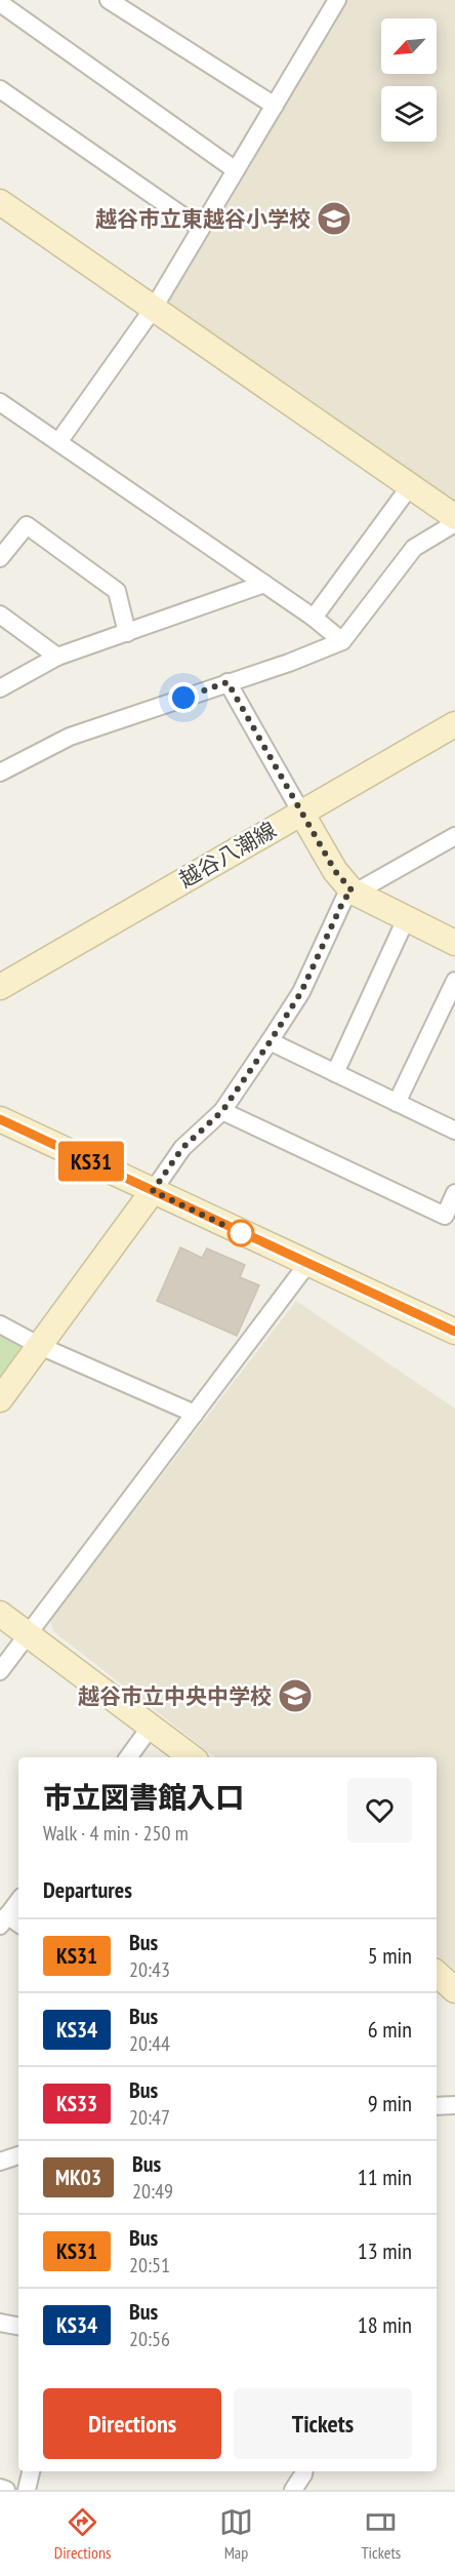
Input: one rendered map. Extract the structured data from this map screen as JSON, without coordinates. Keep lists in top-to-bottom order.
{
  "streets": {
    "street": ["越谷八潮線"]
  },
  "places": {
    "school or university": ["越谷市立東越谷小学校", "越谷市立中央中学校"]
  },
  "lines": ["bus line KS31"],
  "north": "bottom left",
  "page": {
    "on_map": "KS31",
    "heading": [
      ["市立図書館入口", "Walk · 4 min · 250 m"],
      "Departures"
    ],
    "list": [
      {
        "mark": "KS31",
        "name": "Bus",
        "note": "20:43",
        "value": "5 min"
      },
      {
        "mark": "KS34",
        "name": "Bus",
        "note": "20:44",
        "value": "6 min"
      },
      {
        "mark": "KS33",
        "name": "Bus",
        "note": "20:47",
        "value": "9 min"
      },
      {
        "mark": "MK03",
        "name": "Bus",
        "note": "20:49",
        "value": "11 min"
      },
      {
        "mark": "KS31",
        "name": "Bus",
        "note": "20:51",
        "value": "13 min"
      },
      {
        "mark": "KS34",
        "name": "Bus",
        "note": "20:56",
        "value": "18 min"
      }
    ],
    "buttons": ["Directions", "Tickets"],
    "tabs": ["Directions", "Map", "Tickets"]
  }
}
